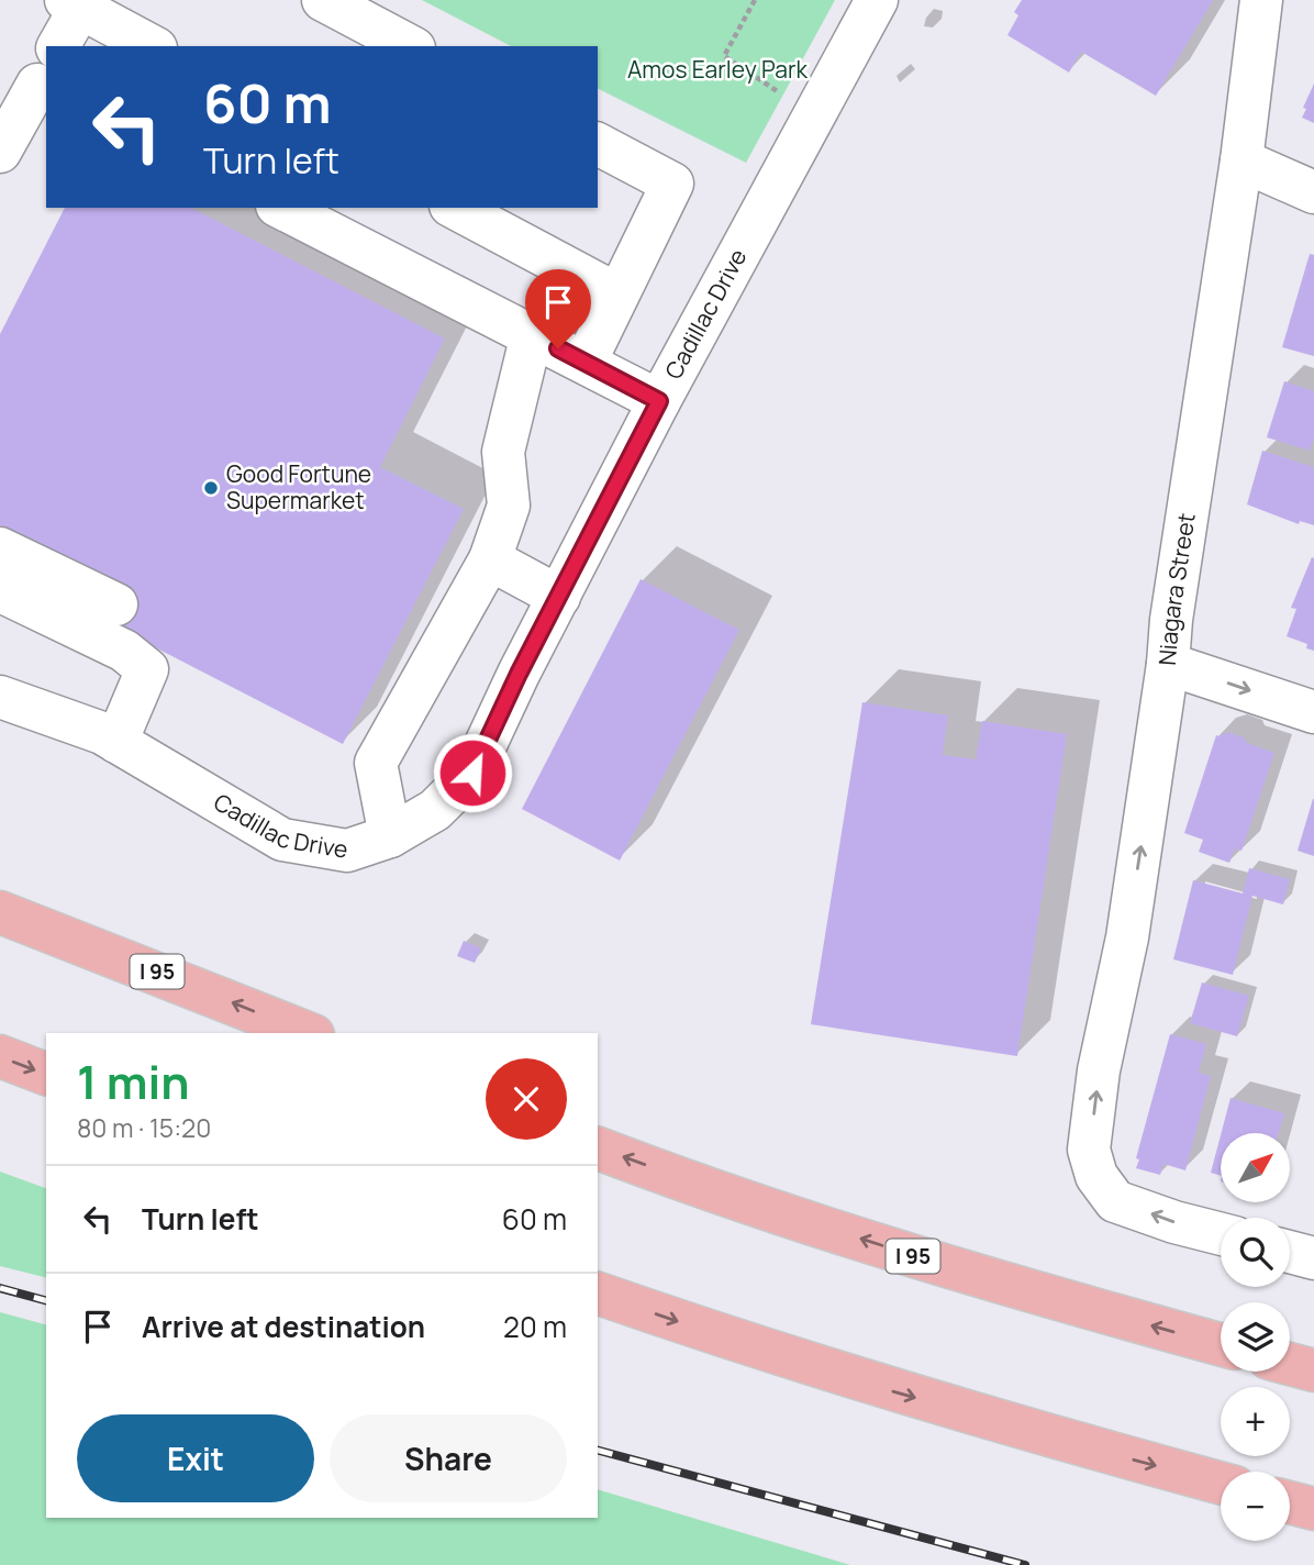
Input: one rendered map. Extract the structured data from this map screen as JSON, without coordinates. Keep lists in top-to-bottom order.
{
  "streets": {
    "highway": ["I 95"],
    "street": ["Cadillac Drive", "Niagara Street"]
  },
  "one_way": ["Niagara Street"],
  "parks": ["Amos Earley Park"],
  "places": ["Good Fortune Supermarket"],
  "north": "top right",
  "page": {
    "turn": ["60 m", "Turn left"],
    "heading": ["1 min", "80 m · 15:20"],
    "map_buttons": ["+", "−"],
    "list": [
      {
        "name": "Turn left",
        "value": "60 m"
      },
      {
        "name": "Arrive at destination",
        "value": "20 m"
      }
    ],
    "buttons": ["Exit", "Share"]
  }
}
